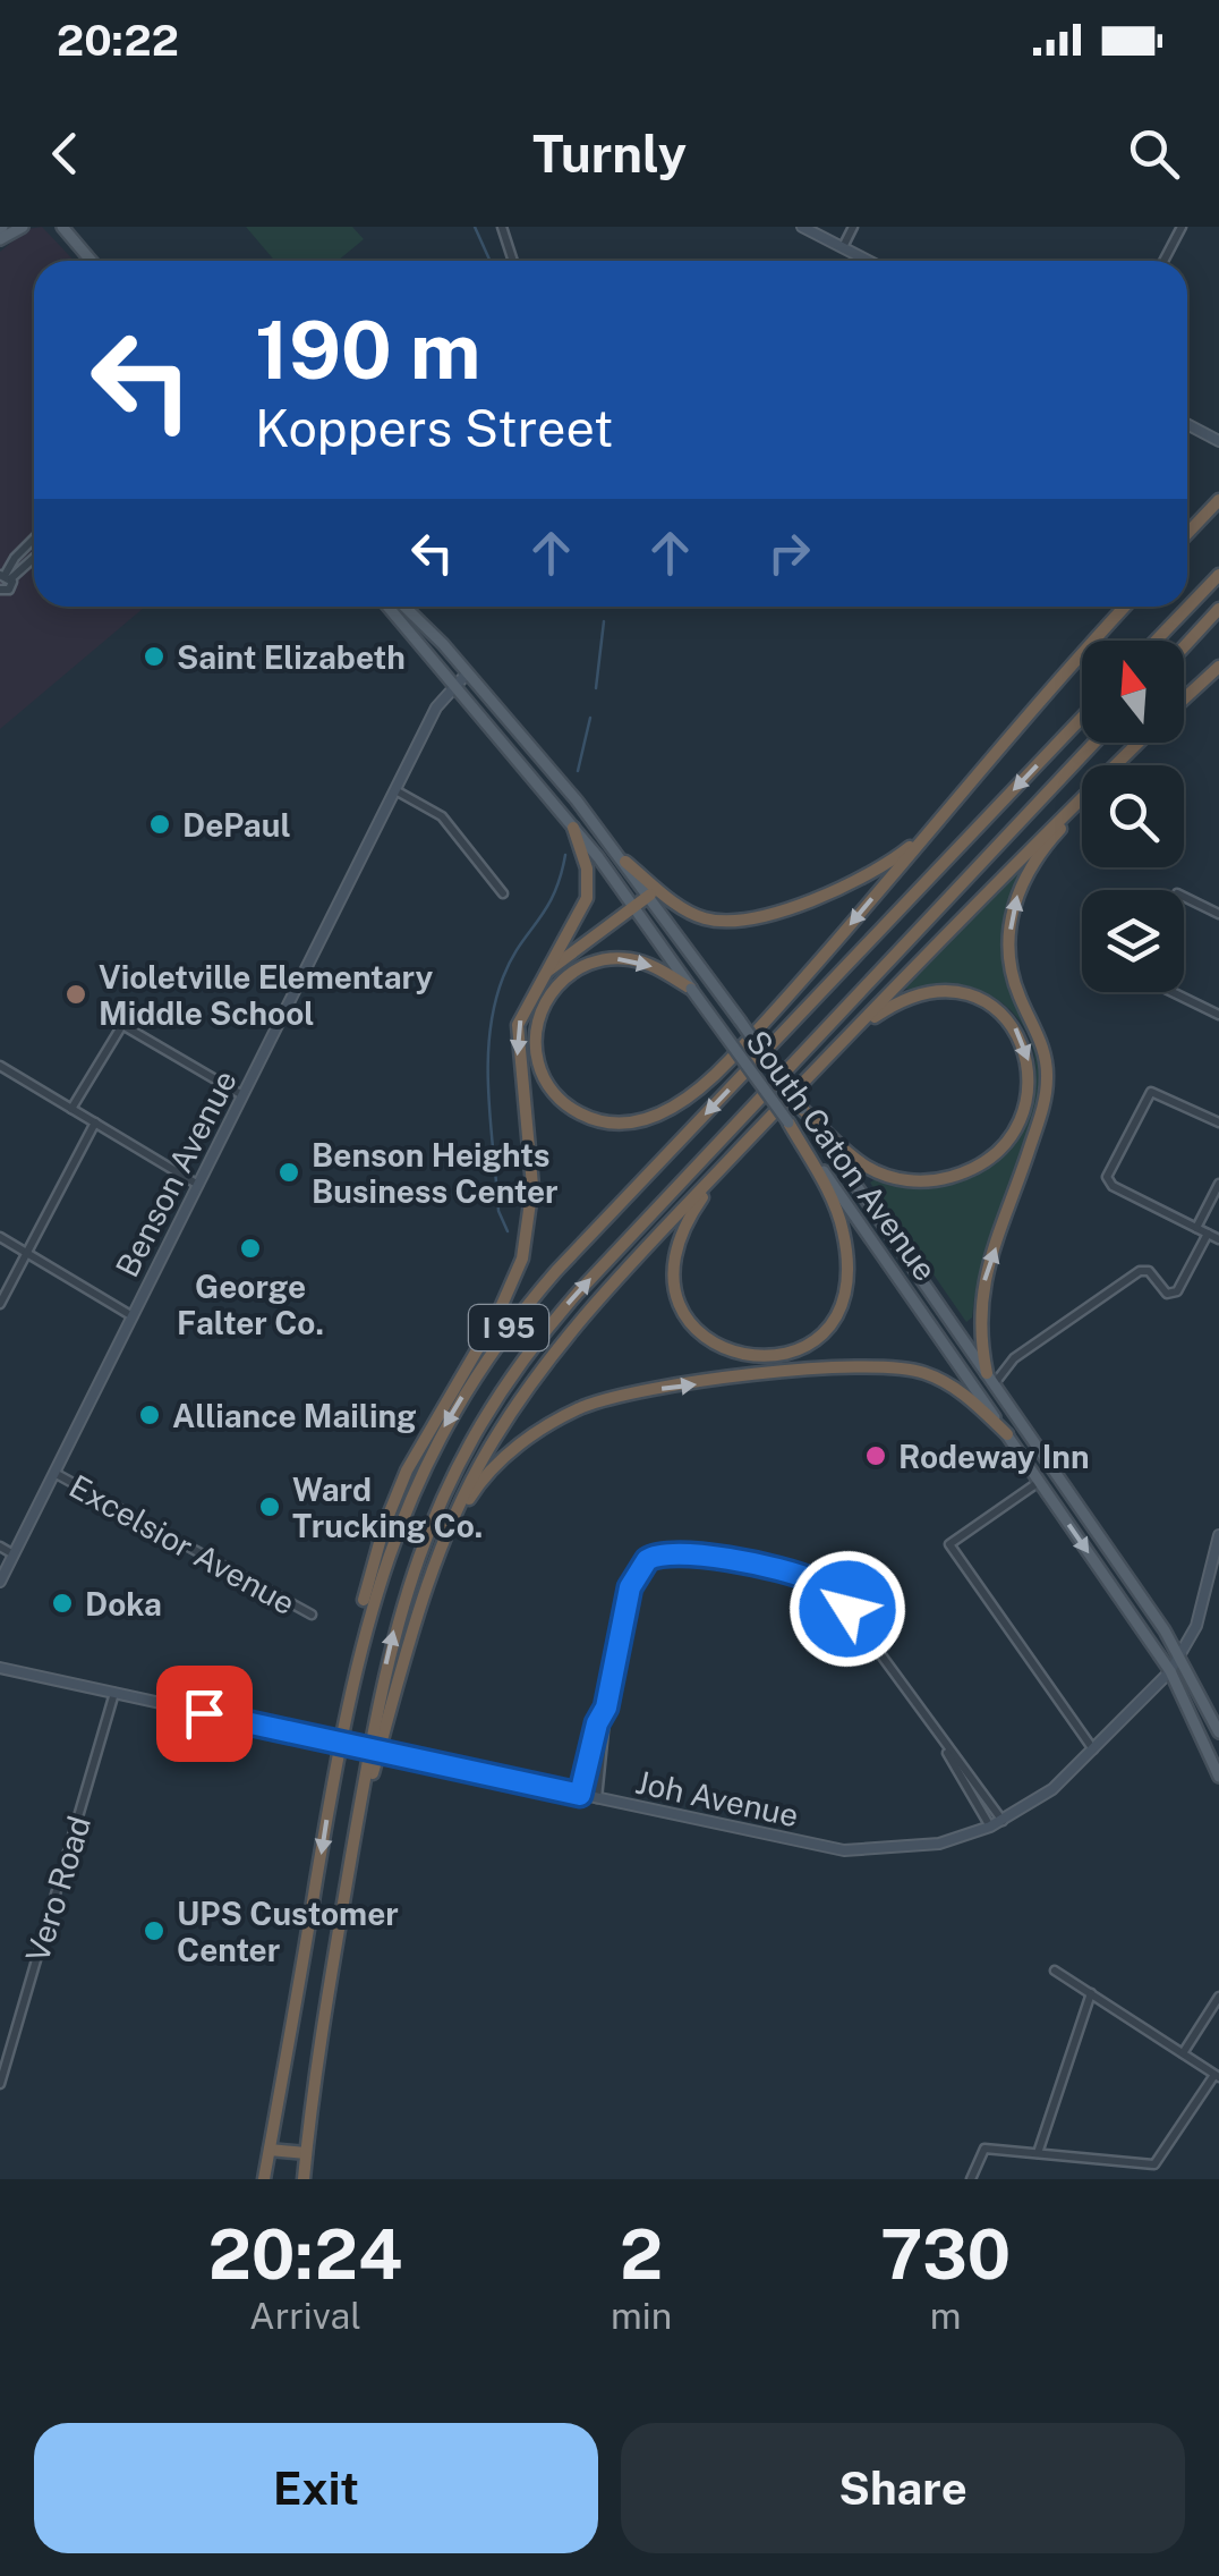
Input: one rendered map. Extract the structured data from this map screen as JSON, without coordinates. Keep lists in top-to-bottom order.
{
  "streets": {
    "highway": ["I 95"],
    "main road": ["South Caton Avenue"],
    "street": [
      "Benson Avenue",
      "Excelsior Avenue",
      "Joh Avenue",
      "Vero Road"
    ]
  },
  "crossings": [
    ["South Caton Avenue", "Benson Avenue"],
    ["South Caton Avenue", "Joh Avenue"],
    ["Benson Avenue", "Excelsior Avenue"],
    ["Joh Avenue", "Vero Road"]
  ],
  "places": [
    "Saint Elizabeth",
    "DePaul",
    "Violetville Elementary Middle School",
    "Benson Heights Business Center",
    "George Falter Co.",
    "Alliance Mailing",
    "Rodeway Inn",
    "Ward Trucking Co.",
    "Doka",
    "UPS Customer Center"
  ],
  "north": "top",
  "page": {
    "status": "20:22",
    "header": "Turnly",
    "turn": ["190 m", "Koppers Street"],
    "eta": [
      "20:24",
      "Arrival",
      "2",
      "min",
      "730",
      "m"
    ],
    "buttons": ["Exit", "Share"]
  }
}
